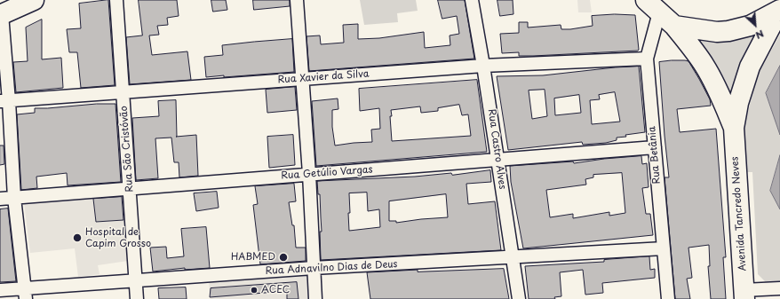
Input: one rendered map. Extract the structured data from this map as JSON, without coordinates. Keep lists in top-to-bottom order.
{
  "streets": {
    "main road": ["Avenida Tancredo Neves"],
    "street": [
      "Rua Xavier da Silva",
      "Rua São Cristóvão",
      "Rua Castro Alves",
      "Rua Betânia",
      "Rua Getúlio Vargas",
      "Rua Adnavilno Dias de Deus"
    ]
  },
  "crossings": [
    ["Rua Xavier da Silva", "Rua São Cristóvão"],
    ["Rua Xavier da Silva", "Rua Castro Alves"],
    ["Rua Xavier da Silva", "Rua Betânia"],
    ["Rua São Cristóvão", "Rua Getúlio Vargas"],
    ["Rua São Cristóvão", "Rua Adnavilno Dias de Deus"],
    ["Rua Castro Alves", "Rua Getúlio Vargas"],
    ["Rua Castro Alves", "Rua Adnavilno Dias de Deus"],
    ["Rua Betânia", "Rua Getúlio Vargas"],
    ["Rua Betânia", "Rua Adnavilno Dias de Deus"]
  ],
  "places": ["Hospital de Capim Grosso", "HABMED", "ACEC"],
  "north": "bottom right"
}
